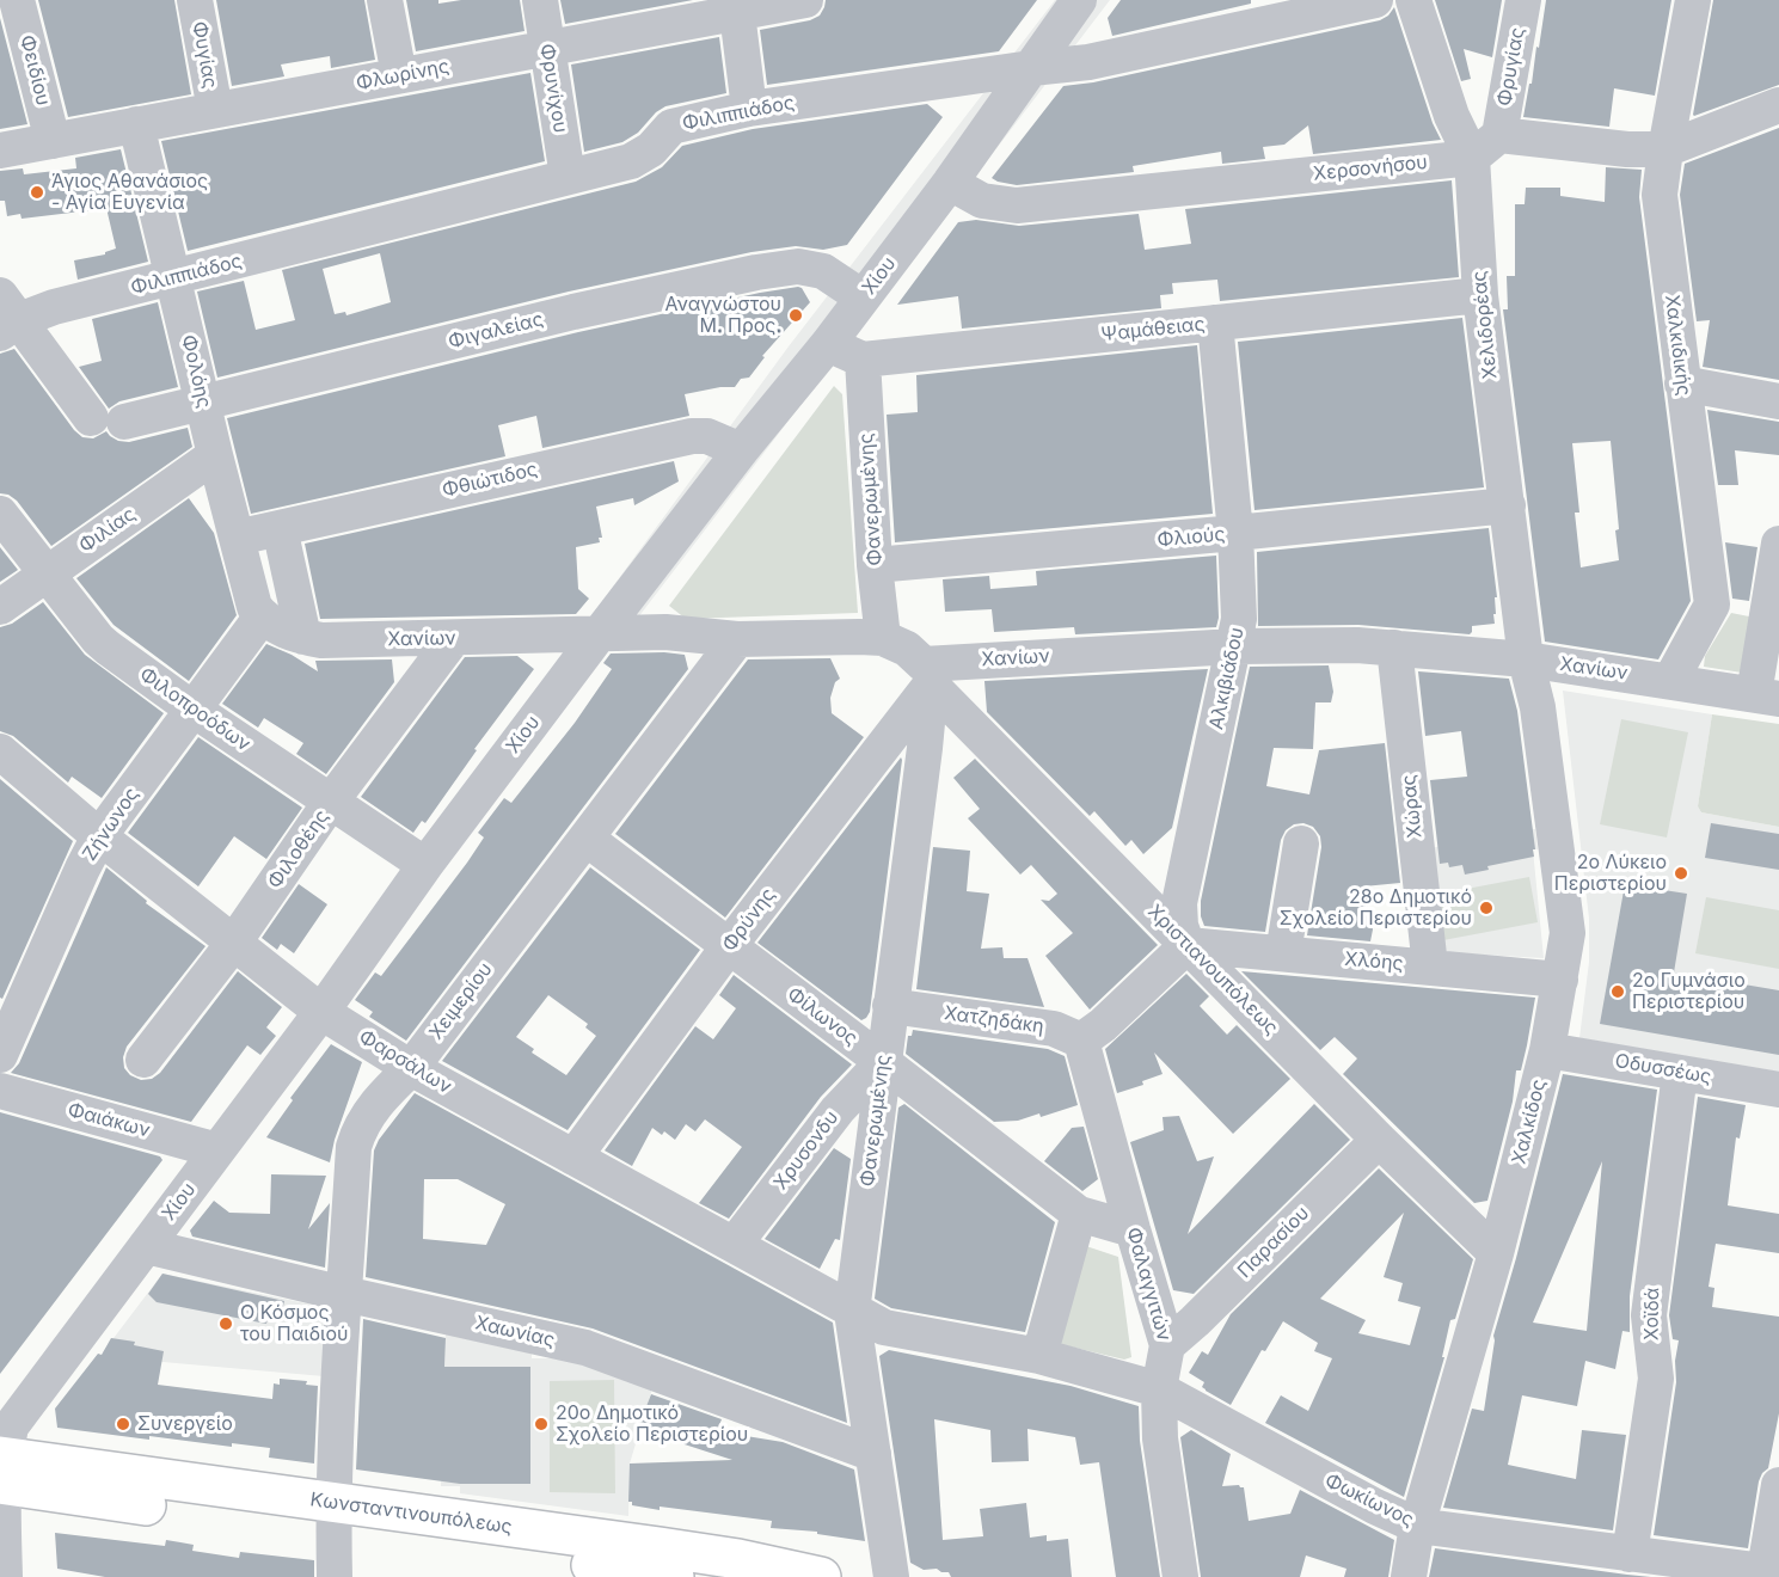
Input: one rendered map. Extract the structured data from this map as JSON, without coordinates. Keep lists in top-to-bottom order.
{
  "streets": {
    "main road": ["Κωνσταντινουπόλεως"],
    "street": [
      "Φυγίας",
      "Φρυγίας",
      "Φειδίου",
      "Φλωρίνης",
      "Φρυνίχου",
      "Φιλιππιάδος",
      "Χερσονήσου",
      "Χίου",
      "Χελιδορέας",
      "Ψαμάθειας",
      "Φιγαλείας",
      "Χαλκιδικής",
      "Φολόης",
      "Φθιώτιδος",
      "Φανερωμένης",
      "Φιλίας",
      "Φλιούς",
      "Χανίων",
      "Αλκιβιάδου",
      "Φιλοπροόδων",
      "Χώρας",
      "Ζήνωνος",
      "Φιλοθέης",
      "Φρύνης",
      "Χλόης",
      "Χριστιανουπόλεως",
      "Χειμερίου",
      "Φίλωνος",
      "Χατζηδάκη",
      "Φαρσάλων",
      "Οδυσσέως",
      "Φαιάκων",
      "Χαλκίδος",
      "Χρυσονδυ",
      "Παρασίου",
      "Φαλαγγιτών",
      "Χοϊδά",
      "Χαωνίας",
      "Φωκίωνος"
    ]
  },
  "crossings": [
    ["Φυγίας", "Φλωρίνης"],
    ["Φειδίου", "Φλωρίνης"],
    ["Φλωρίνης", "Φρυνίχου"],
    ["Φλωρίνης", "Φολόης"],
    ["Φρυνίχου", "Φιλιππιάδος"],
    ["Φιλιππιάδος", "Χίου"],
    ["Φιλιππιάδος", "Φιγαλείας"],
    ["Φιλιππιάδος", "Φολόης"],
    ["Χερσονήσου", "Χίου"],
    ["Χερσονήσου", "Χελιδορέας"],
    ["Χίου", "Φιγαλείας"],
    ["Χίου", "Φθιώτιδος"],
    ["Χίου", "Χανίων"],
    ["Χίου", "Φιλοπροόδων"],
    ["Χίου", "Φαρσάλων"],
    ["Χίου", "Φαιάκων"],
    ["Χίου", "Χαωνίας"],
    ["Χίου", "Κωνσταντινουπόλεως"],
    ["Χελιδορέας", "Ψαμάθειας"],
    ["Χελιδορέας", "Φλιούς"],
    ["Χελιδορέας", "Χανίων"],
    ["Χελιδορέας", "Χαλκίδος"],
    ["Ψαμάθειας", "Φανερωμένης"],
    ["Ψαμάθειας", "Αλκιβιάδου"],
    ["Φιγαλείας", "Φολόης"],
    ["Χαλκιδικής", "Χανίων"],
    ["Φολόης", "Φθιώτιδος"],
    ["Φολόης", "Φιλίας"],
    ["Φολόης", "Χανίων"],
    ["Φολόης", "Ζήνωνος"],
    ["Φανερωμένης", "Φλιούς"],
    ["Φανερωμένης", "Χανίων"],
    ["Φανερωμένης", "Φρύνης"],
    ["Φανερωμένης", "Χριστιανουπόλεως"],
    ["Φανερωμένης", "Φίλωνος"],
    ["Φανερωμένης", "Χατζηδάκη"],
    ["Φανερωμένης", "Φαρσάλων"],
    ["Φανερωμένης", "Χρυσονδυ"],
    ["Φανερωμένης", "Χαωνίας"],
    ["Φανερωμένης", "Φωκίωνος"],
    ["Φιλίας", "Φιλοπροόδων"],
    ["Φλιούς", "Αλκιβιάδου"],
    ["Χανίων", "Αλκιβιάδου"],
    ["Χανίων", "Χώρας"],
    ["Χανίων", "Ζήνωνος"],
    ["Χανίων", "Φιλοθέης"],
    ["Χανίων", "Φρύνης"],
    ["Χανίων", "Χριστιανουπόλεως"],
    ["Χανίων", "Χειμερίου"],
    ["Χανίων", "Χαλκίδος"],
    ["Αλκιβιάδου", "Χλόης"],
    ["Αλκιβιάδου", "Χριστιανουπόλεως"],
    ["Φιλοπροόδων", "Ζήνωνος"],
    ["Φιλοπροόδων", "Φιλοθέης"],
    ["Χώρας", "Χλόης"],
    ["Ζήνωνος", "Φαρσάλων"],
    ["Φιλοθέης", "Φαρσάλων"],
    ["Φρύνης", "Χριστιανουπόλεως"],
    ["Φρύνης", "Φίλωνος"],
    ["Φρύνης", "Φαρσάλων"],
    ["Χλόης", "Χριστιανουπόλεως"],
    ["Χλόης", "Χαλκίδος"],
    ["Χριστιανουπόλεως", "Χαλκίδος"],
    ["Χριστιανουπόλεως", "Παρασίου"],
    ["Χειμερίου", "Φίλωνος"],
    ["Χειμερίου", "Φαρσάλων"],
    ["Χειμερίου", "Χαωνίας"],
    ["Χειμερίου", "Κωνσταντινουπόλεως"],
    ["Φίλωνος", "Χρυσονδυ"],
    ["Φίλωνος", "Φαλαγγιτών"],
    ["Χατζηδάκη", "Φαλαγγιτών"],
    ["Φαρσάλων", "Χρυσονδυ"],
    ["Φαρσάλων", "Φωκίωνος"],
    ["Οδυσσέως", "Χαλκίδος"],
    ["Οδυσσέως", "Χοϊδά"],
    ["Χαλκίδος", "Φωκίωνος"],
    ["Παρασίου", "Φαλαγγιτών"],
    ["Φαλαγγιτών", "Φωκίωνος"],
    ["Χοϊδά", "Φωκίωνος"]
  ],
  "places": [
    "Άγιος Αθανάσιος - Αγία Ευγενία",
    "Αναγνώστου Μ. Προς.",
    "2ο Λύκειο Περιστερίου",
    "28ο Δημοτικό Σχολείο Περιστερίου",
    "2ο Γυμνάσιο Περιστερίου",
    "Ο Κόσμος του Παιδιού",
    "Συνεργείο",
    "20ο Δημοτικό Σχολείο Περιστερίου"
  ]
}
